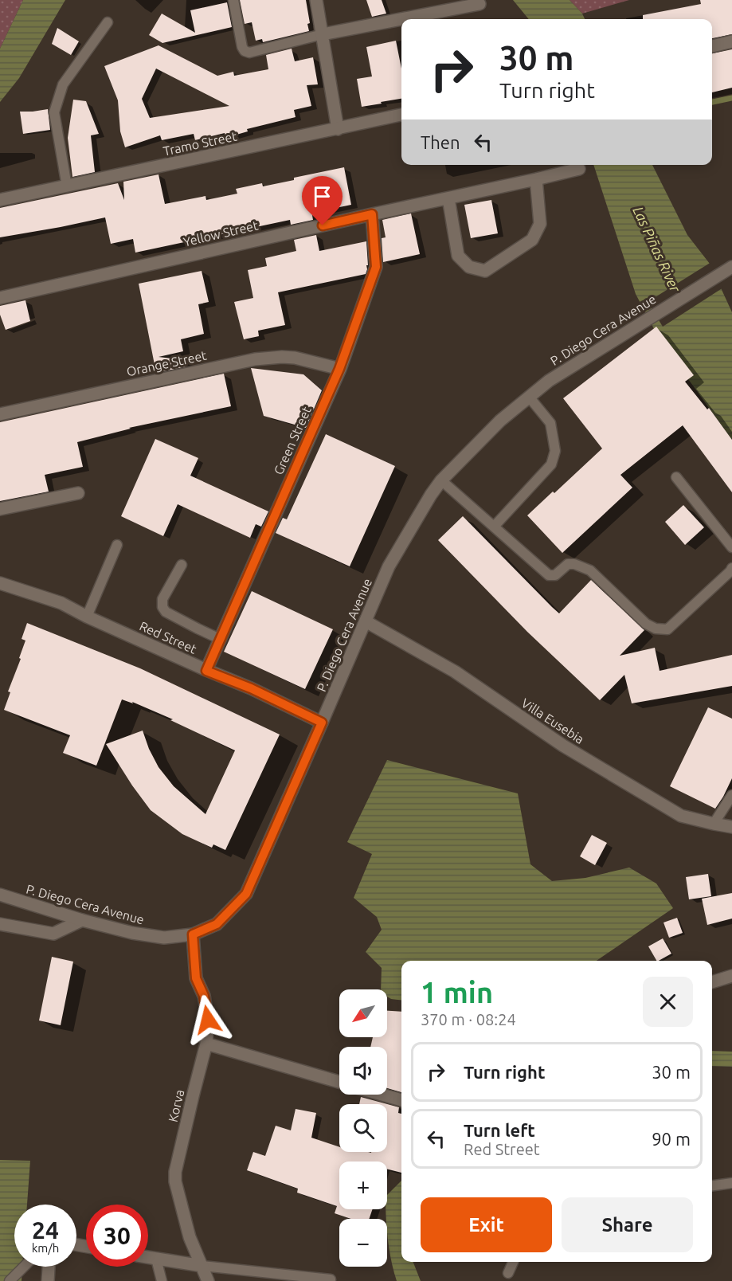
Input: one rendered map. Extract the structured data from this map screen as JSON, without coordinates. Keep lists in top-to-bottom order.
{
  "streets": {
    "street": [
      "Tramo Street",
      "Yellow Street",
      "P. Diego Cera Avenue",
      "Orange Street",
      "Green Street",
      "Red Street",
      "Villa Eusebia",
      "Korva"
    ]
  },
  "crossings": [
    ["Yellow Street", "Green Street"],
    ["P. Diego Cera Avenue", "Red Street"],
    ["P. Diego Cera Avenue", "Villa Eusebia"],
    ["P. Diego Cera Avenue", "Korva"],
    ["Orange Street", "Green Street"],
    ["Green Street", "Red Street"]
  ],
  "water": ["Las Piñas River"],
  "north": "bottom left",
  "page": {
    "turn": ["30 m", "Turn right"],
    "then": "Then",
    "heading": ["1 min", "370 m · 08:24"],
    "map_buttons": ["+", "−"],
    "list": [
      {
        "name": "Turn right",
        "value": "30 m"
      },
      {
        "name": "Turn left",
        "note": "Red Street",
        "value": "90 m"
      }
    ],
    "buttons": ["Exit", "Share"],
    "speed": "24 km/h",
    "limit": "30"
  }
}
